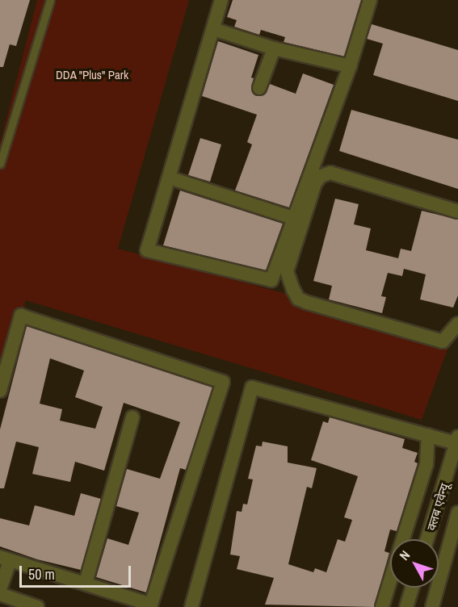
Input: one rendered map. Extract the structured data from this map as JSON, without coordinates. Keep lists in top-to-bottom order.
{
  "streets": {
    "street": ["क्लब एवेन्यू"]
  },
  "parks": ["DDA \"Plus\" Park"],
  "scale_bar": "50 m",
  "north": "top left"
}
